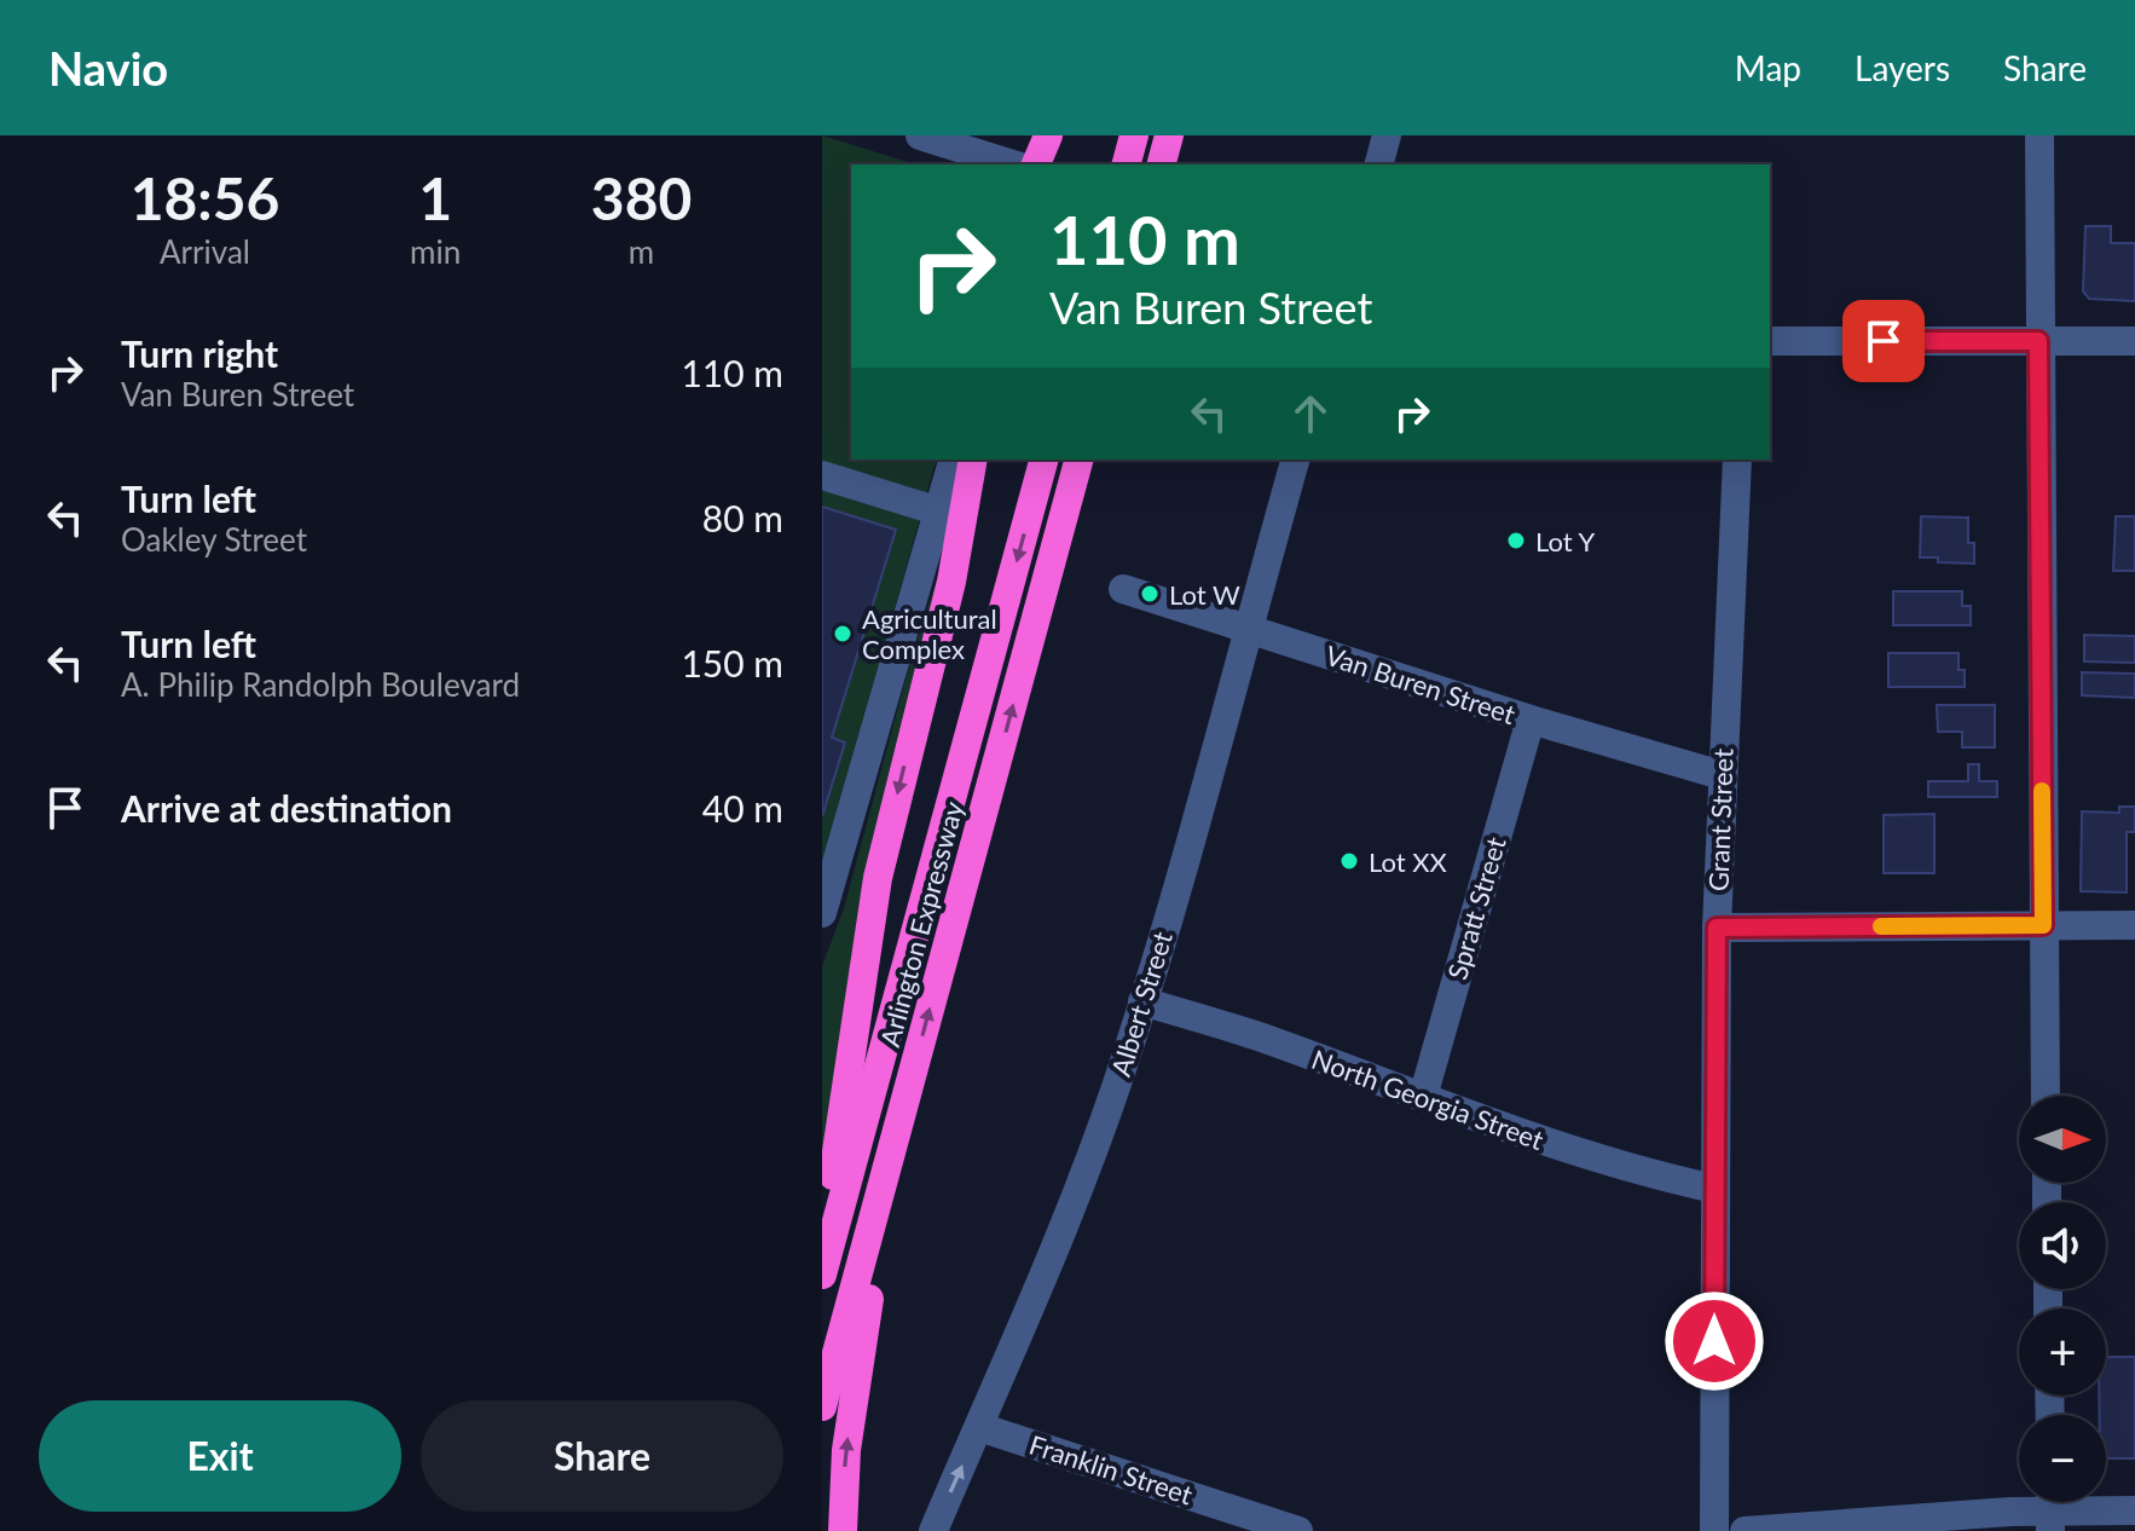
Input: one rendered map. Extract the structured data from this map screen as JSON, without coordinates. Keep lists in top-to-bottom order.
{
  "streets": {
    "highway": ["Arlington Expressway"],
    "street": [
      "Van Buren Street",
      "Grant Street",
      "Spratt Street",
      "Albert Street",
      "North Georgia Street",
      "Franklin Street"
    ]
  },
  "crossings": [
    ["Van Buren Street", "Grant Street"],
    ["Van Buren Street", "Spratt Street"],
    ["Van Buren Street", "Albert Street"],
    ["Grant Street", "North Georgia Street"],
    ["Spratt Street", "North Georgia Street"],
    ["Albert Street", "North Georgia Street"],
    ["Albert Street", "Franklin Street"]
  ],
  "places": [
    "Lot Y",
    "Lot W",
    "Agricultural Complex",
    "Lot XX"
  ],
  "north": "right",
  "page": {
    "header": "Navio",
    "nav": ["Map", "Layers", "Share"],
    "eta": [
      "18:56",
      "Arrival",
      "1",
      "min",
      "380",
      "m"
    ],
    "turn": ["110 m", "Van Buren Street"],
    "list": [
      {
        "name": "Turn right",
        "note": "Van Buren Street",
        "value": "110 m"
      },
      {
        "name": "Turn left",
        "note": "Oakley Street",
        "value": "80 m"
      },
      {
        "name": "Turn left",
        "note": "A. Philip Randolph Boulevard",
        "value": "150 m"
      },
      {
        "name": "Arrive at destination",
        "value": "40 m"
      }
    ],
    "map_buttons": ["+", "−"],
    "buttons": ["Exit", "Share"]
  }
}
